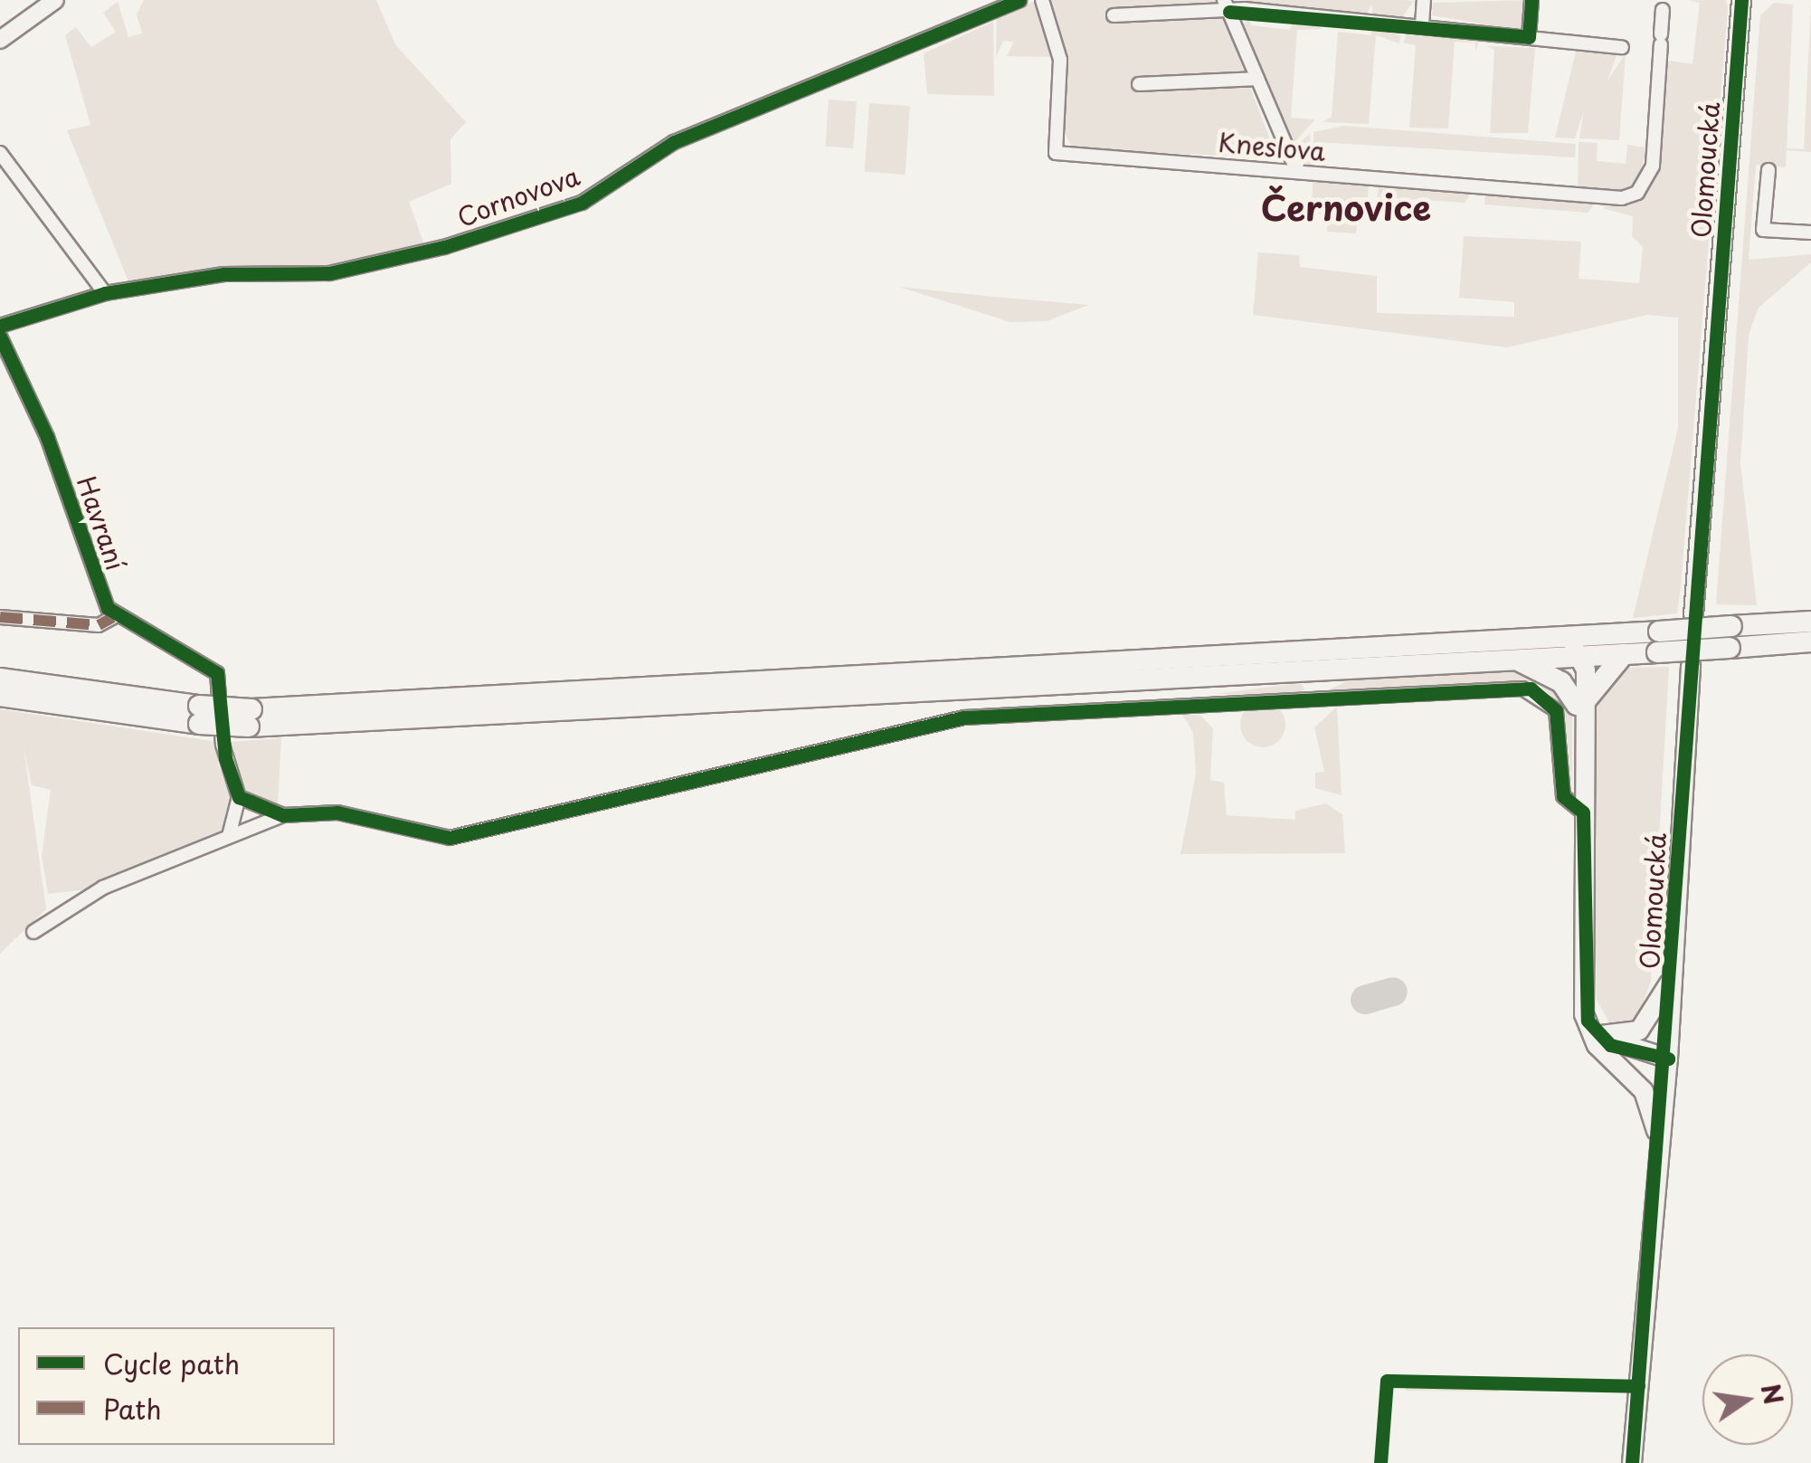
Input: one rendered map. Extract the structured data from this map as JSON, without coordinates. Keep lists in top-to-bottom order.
{
  "streets": {
    "main road": ["Olomoucká"],
    "street": ["Kneslova", "Cornovova", "Havraní"]
  },
  "districts": ["Černovice"],
  "legend": ["Cycle path", "Path"],
  "north": "right"
}
